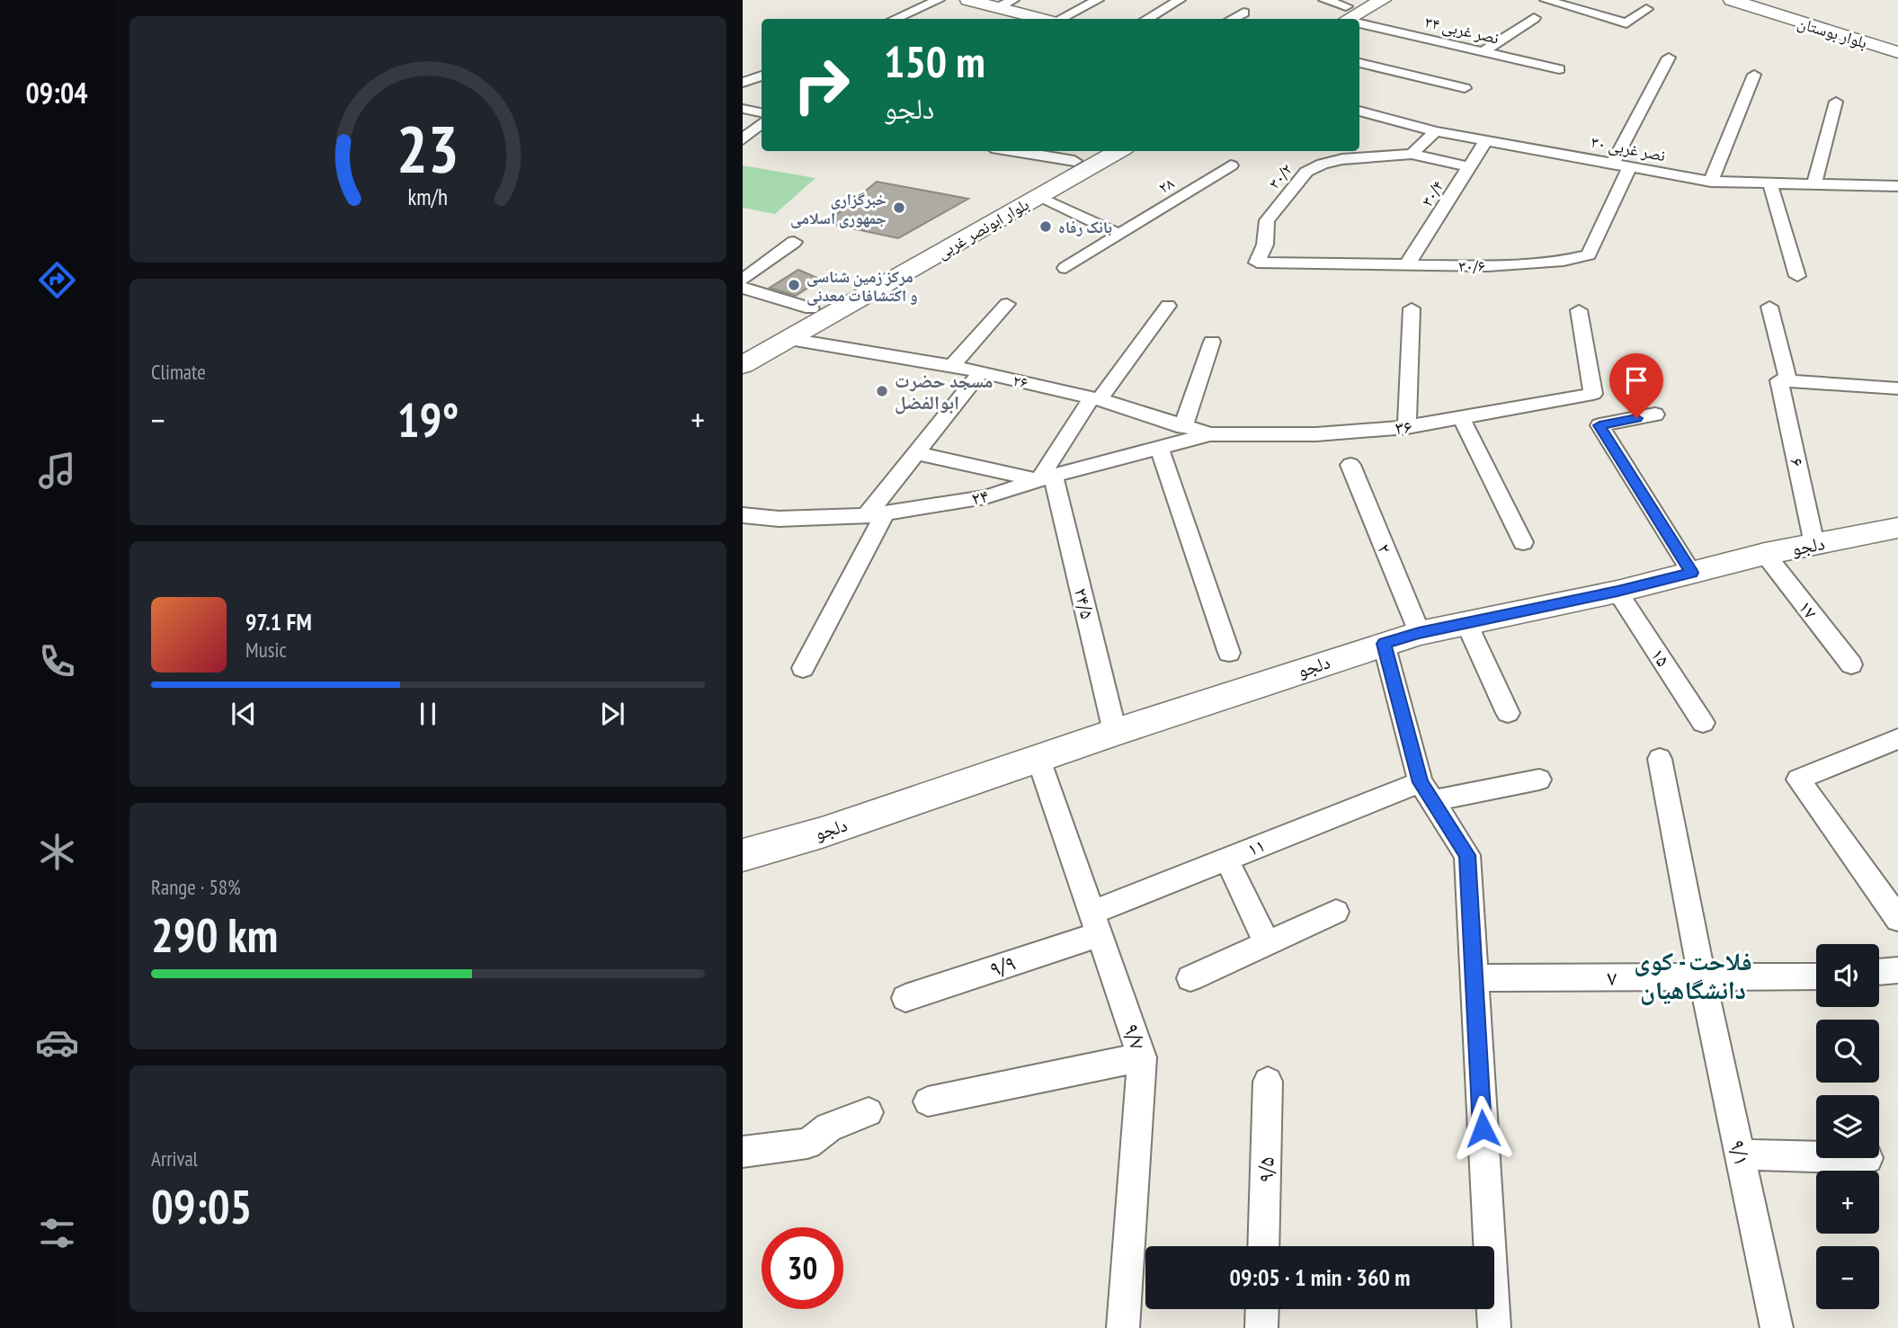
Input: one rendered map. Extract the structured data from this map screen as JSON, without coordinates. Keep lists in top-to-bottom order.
{
  "streets": {
    "main road": ["بلوار بوستان", "بلوار ابونصر غربی", "دلجو"],
    "street": [
      "نصر غربی ۳۴",
      "نصر غربی ۳۰",
      "۳۰/۲",
      "۲۸",
      "۳۰/۴",
      "۳۰/۶",
      "۲۶",
      "۳۶",
      "۶",
      "۲۴",
      "۲",
      "۲۴/۵",
      "۱۷",
      "۱۵",
      "۱۱",
      "۹/۹",
      "۷",
      "۹/۷",
      "۹/۱",
      "۹/۵"
    ]
  },
  "crossings": [
    ["نصر غربی ۳۰", "۳۰/۴"],
    ["نصر غربی ۳۰", "۳۰/۶"],
    ["۳۰/۲", "۳۰/۴"],
    ["۳۰/۲", "۳۰/۶"],
    ["۳۰/۴", "۳۰/۶"],
    ["بلوار ابونصر غربی", "۲۶"],
    ["۲۶", "۳۶"],
    ["۲۶", "۲۴"],
    ["۳۶", "۲۴"],
    ["۶", "دلجو"],
    ["۲۴", "۲۴/۵"],
    ["دلجو", "۲"],
    ["دلجو", "۲۴/۵"],
    ["دلجو", "۱۷"],
    ["دلجو", "۱۵"],
    ["دلجو", "۹/۷"],
    ["۱۱", "۹/۹"],
    ["۱۱", "۹/۷"],
    ["۹/۹", "۹/۷"],
    ["۷", "۹/۱"]
  ],
  "districts": ["فلاحت - کوی دانشگاهیان"],
  "places": [
    "خبرگزاری جمهوری اسلامی",
    "بانک رفاه",
    "مرکز زمین شناسی و اکتشافات معدنی",
    "مسجد حضرت ابوالفضل"
  ],
  "page": {
    "tabs": "09:04",
    "turn": ["150 m", "دلجو"],
    "tile": [
      "Climate",
      ["Range · 58%", "290 km"],
      ["Arrival", "09:05"]
    ],
    "heat": ["−", "19°", "+"],
    "song": ["97.1 FM", "Music"],
    "map_buttons": ["+", "−"],
    "limit": "30",
    "trip": "09:05 · 1 min · 360 m",
    "gauge": ["23", "km/h"]
  }
}
